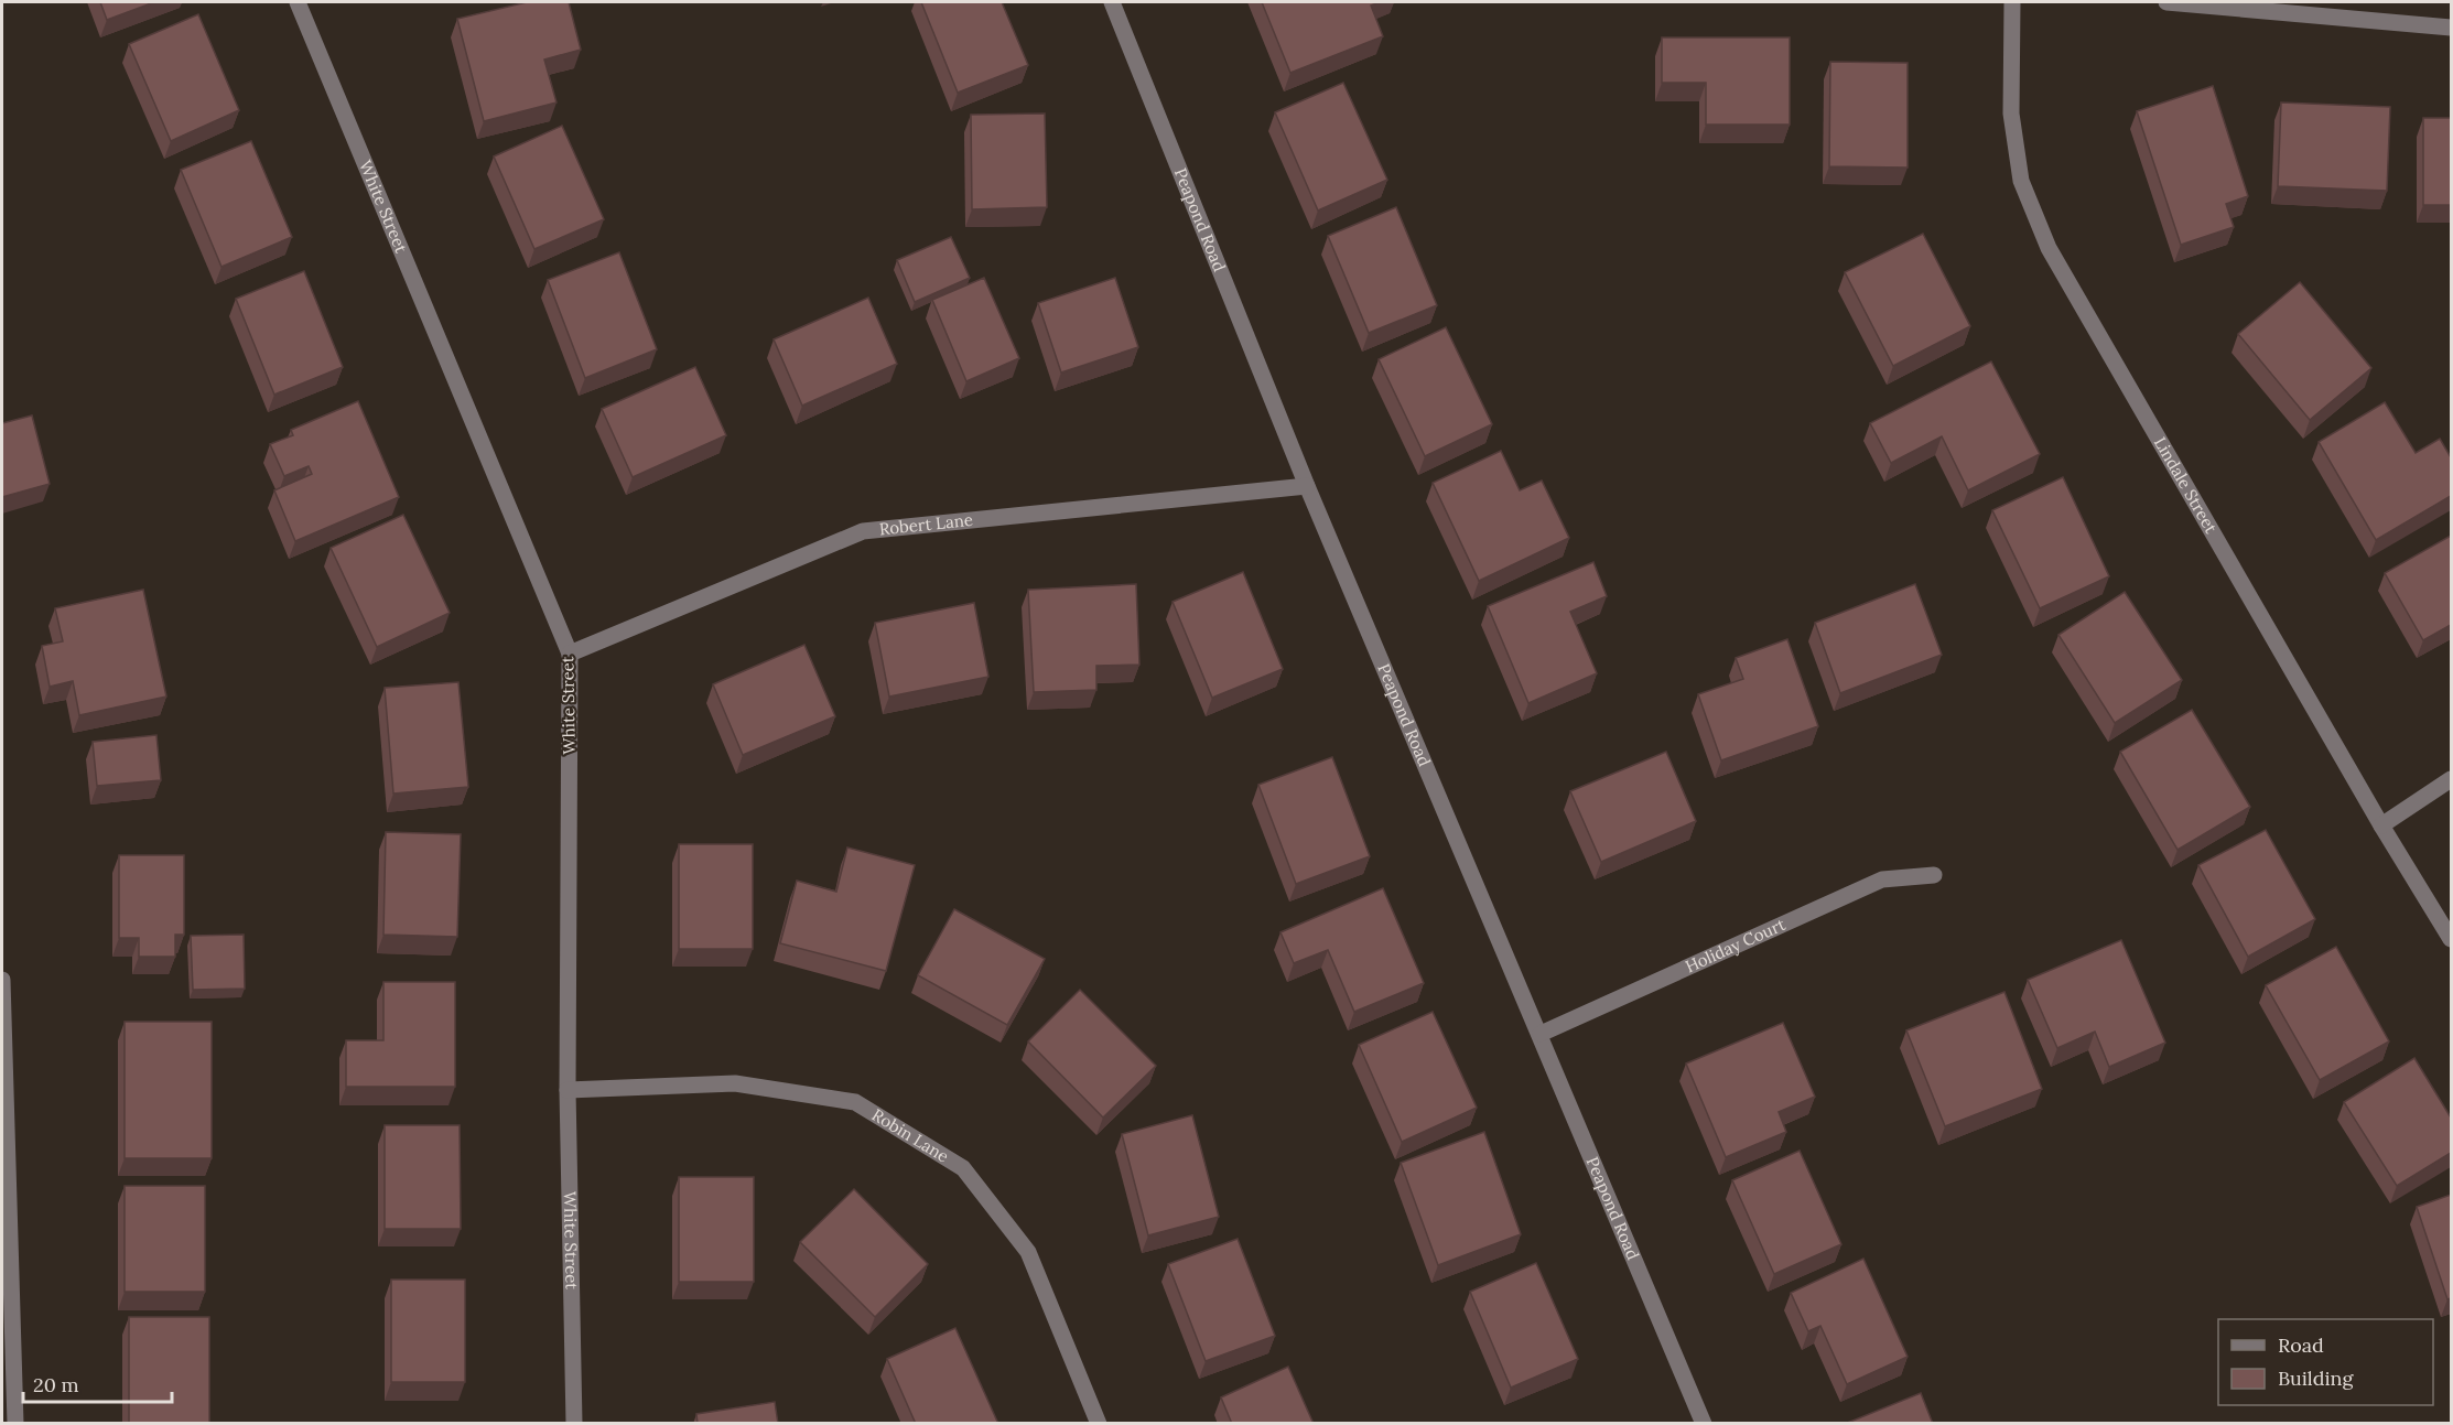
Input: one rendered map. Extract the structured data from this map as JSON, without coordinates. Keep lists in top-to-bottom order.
{
  "streets": {
    "street": [
      "White Street",
      "Peapond Road",
      "Lindale Street",
      "Robert Lane",
      "Holiday Court",
      "Robin Lane"
    ]
  },
  "crossings": [
    ["White Street", "Robert Lane"],
    ["White Street", "Robin Lane"],
    ["Peapond Road", "Robert Lane"],
    ["Peapond Road", "Holiday Court"]
  ],
  "legend": ["Road", "Building"],
  "scale_bar": "20 m"
}
